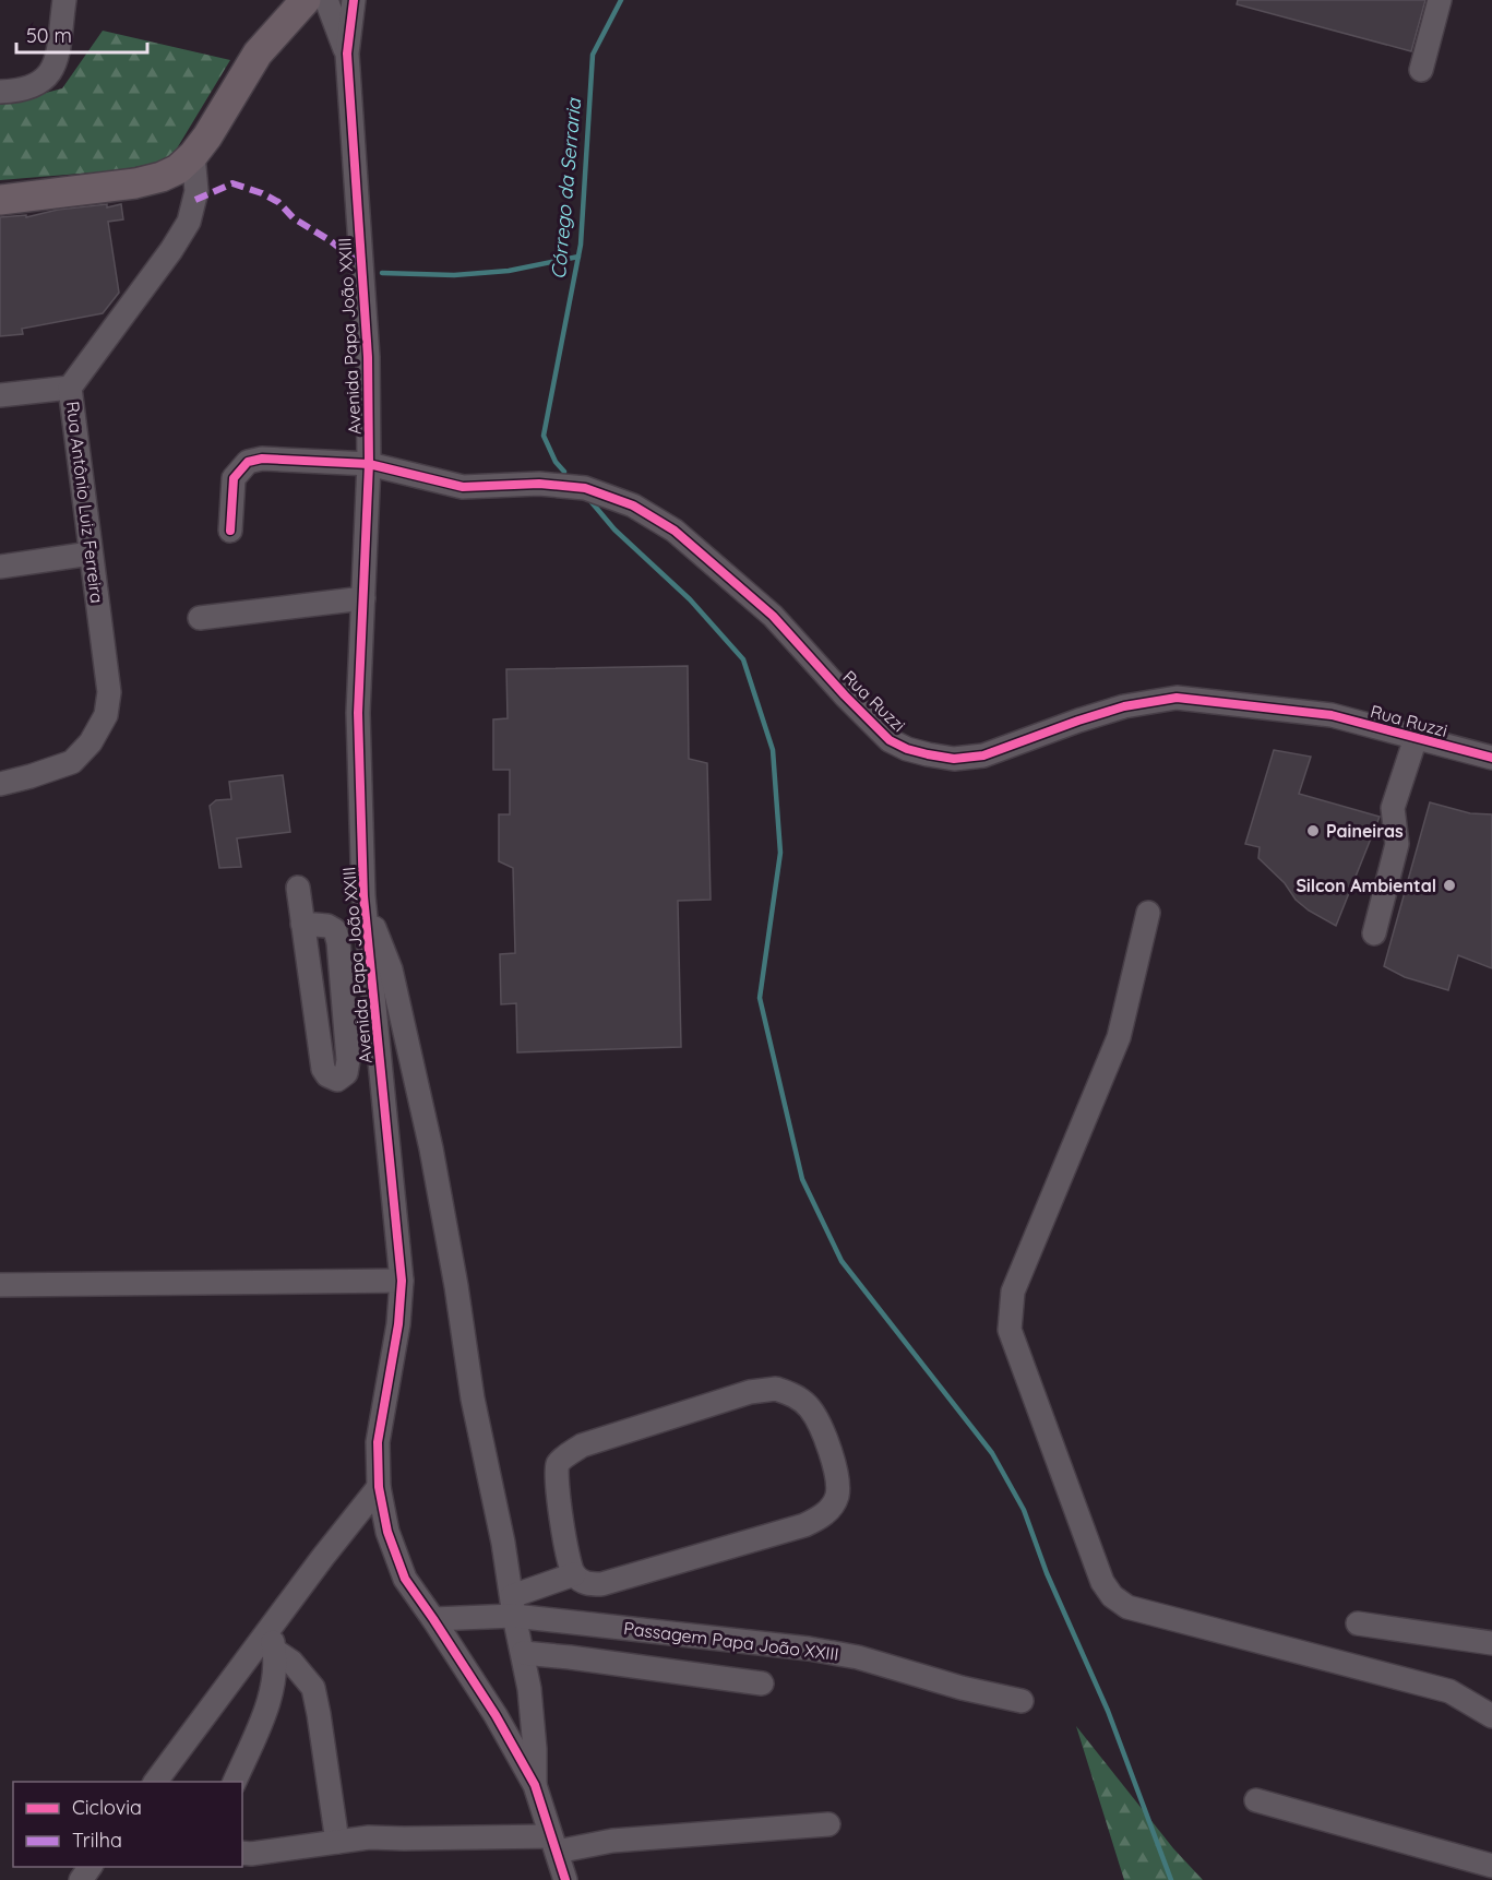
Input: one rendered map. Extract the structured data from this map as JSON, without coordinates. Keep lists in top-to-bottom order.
{
  "streets": {
    "street": [
      "Avenida Papa João XXIII",
      "Rua Antônio Luiz Ferreira",
      "Rua Ruzzi",
      "Passagem Papa João XXIII"
    ]
  },
  "crossings": [
    ["Avenida Papa João XXIII", "Rua Ruzzi"]
  ],
  "water": ["Córrego da Serraria"],
  "places": ["Paineiras", "Silcon Ambiental"],
  "legend": ["Ciclovia", "Trilha"],
  "scale_bar": "50 m"
}
